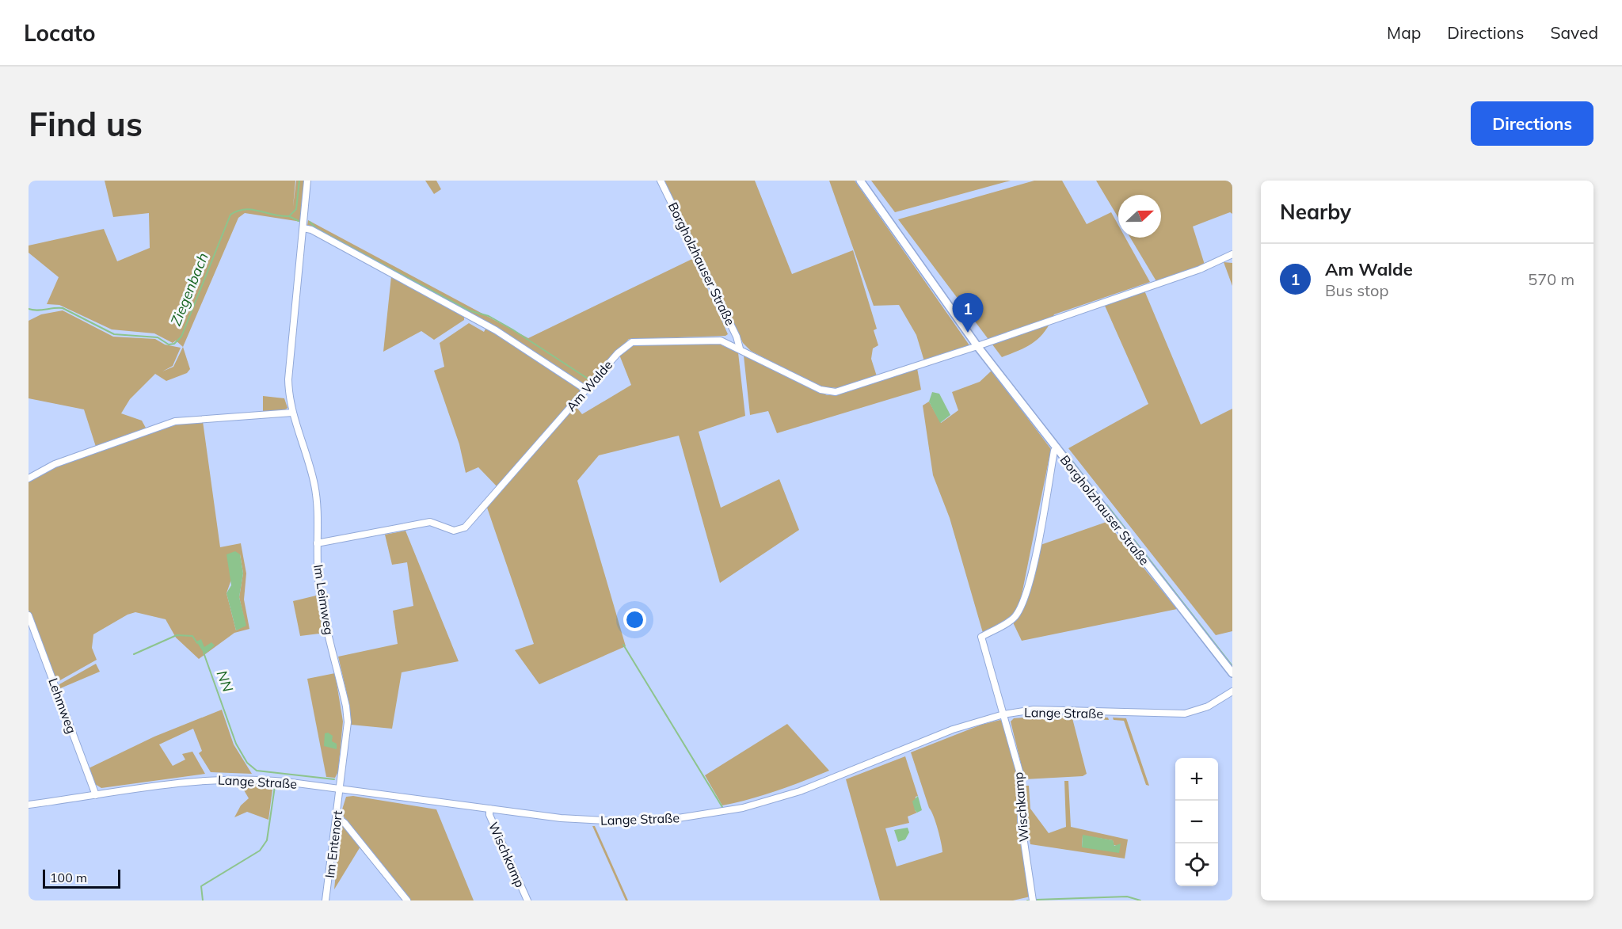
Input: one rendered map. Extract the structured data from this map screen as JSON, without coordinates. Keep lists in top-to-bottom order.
{
  "streets": {
    "main road": ["Borgholzhauser Straße"],
    "street": [
      "Am Walde",
      "Im Leimweg",
      "Lehmweg",
      "Lange Straße",
      "Wischkamp",
      "Im Entenort"
    ]
  },
  "crossings": [
    ["Borgholzhauser Straße", "Am Walde"],
    ["Borgholzhauser Straße", "Wischkamp"],
    ["Am Walde", "Im Leimweg"],
    ["Im Leimweg", "Lange Straße"],
    ["Im Leimweg", "Im Entenort"],
    ["Lehmweg", "Lange Straße"],
    ["Lange Straße", "Wischkamp"],
    ["Lange Straße", "Im Entenort"]
  ],
  "water": ["Ziegenbach", "NN"],
  "scale_bar": "100 m",
  "north": "right",
  "page": {
    "header": "Locato",
    "nav": ["Map", "Directions", "Saved"],
    "buttons": "Directions",
    "title": "Find us",
    "heading": "Nearby",
    "list": [
      {
        "mark": "1",
        "name": "Am Walde",
        "note": "Bus stop",
        "value": "570 m"
      }
    ],
    "pins": "1",
    "map_buttons": ["+", "−"],
    "scale": "100 m"
  }
}
